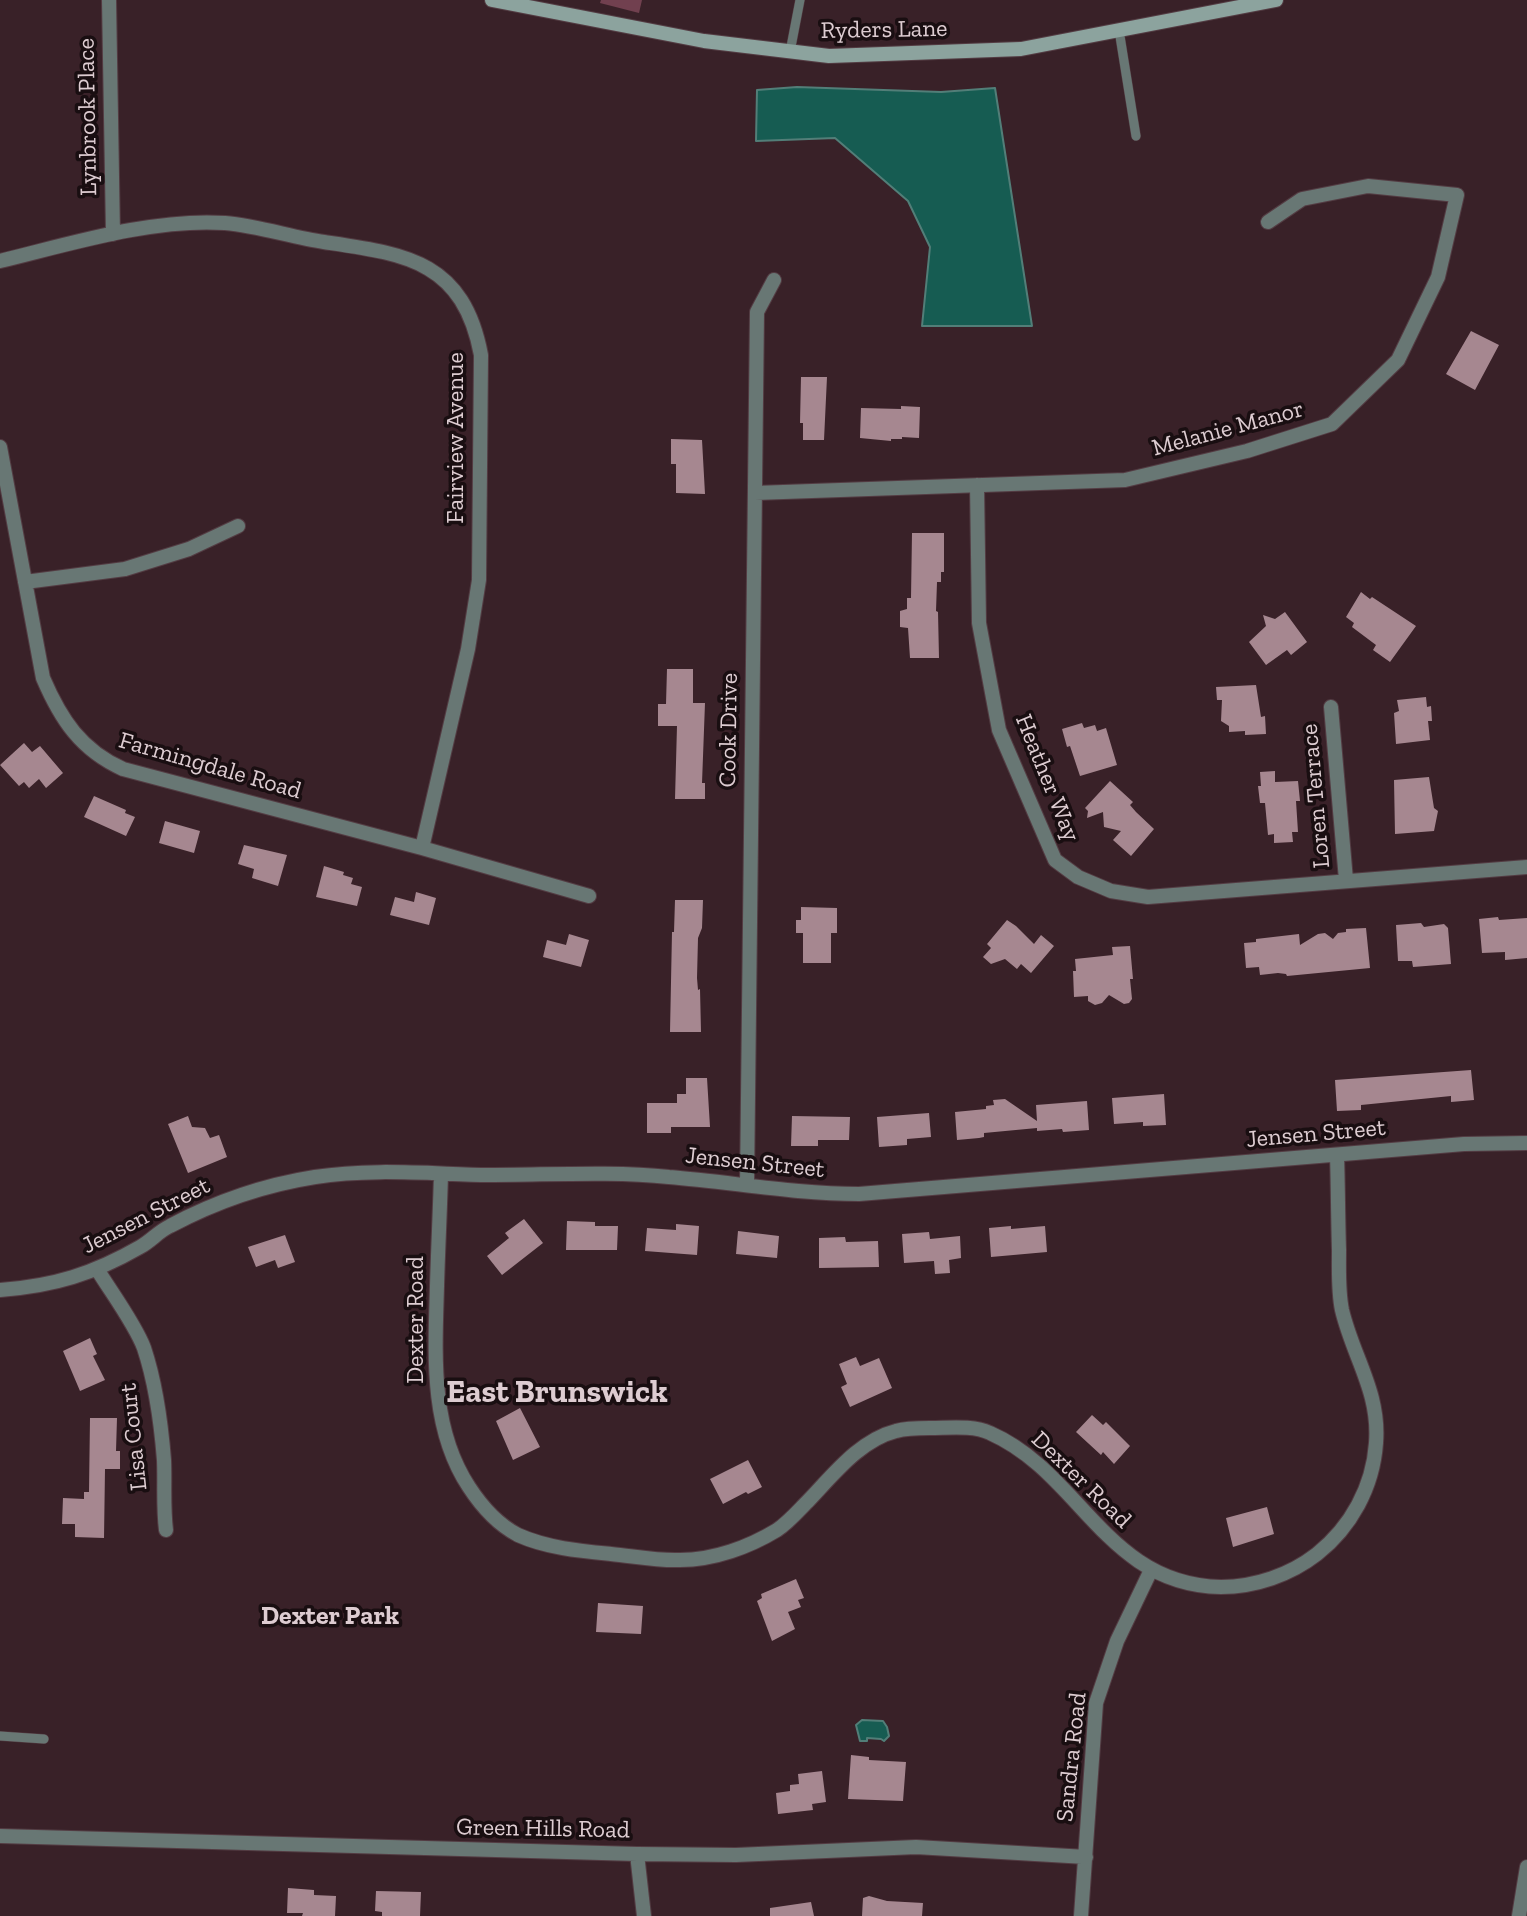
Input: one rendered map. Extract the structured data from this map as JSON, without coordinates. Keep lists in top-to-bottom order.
{
  "streets": {
    "main road": ["Ryders Lane"],
    "street": [
      "Lynbrook Place",
      "Melanie Manor",
      "Fairview Avenue",
      "Cook Drive",
      "Farmingdale Road",
      "Heather Way",
      "Loren Terrace",
      "Jensen Street",
      "Dexter Road",
      "Lisa Court",
      "Sandra Road",
      "Green Hills Road"
    ]
  },
  "crossings": [
    ["Lynbrook Place", "Fairview Avenue"],
    ["Melanie Manor", "Cook Drive"],
    ["Melanie Manor", "Heather Way"],
    ["Fairview Avenue", "Farmingdale Road"],
    ["Cook Drive", "Jensen Street"],
    ["Heather Way", "Loren Terrace"],
    ["Jensen Street", "Dexter Road"],
    ["Jensen Street", "Lisa Court"],
    ["Dexter Road", "Sandra Road"],
    ["Sandra Road", "Green Hills Road"]
  ],
  "districts": ["East Brunswick", "Dexter Park"]
}
